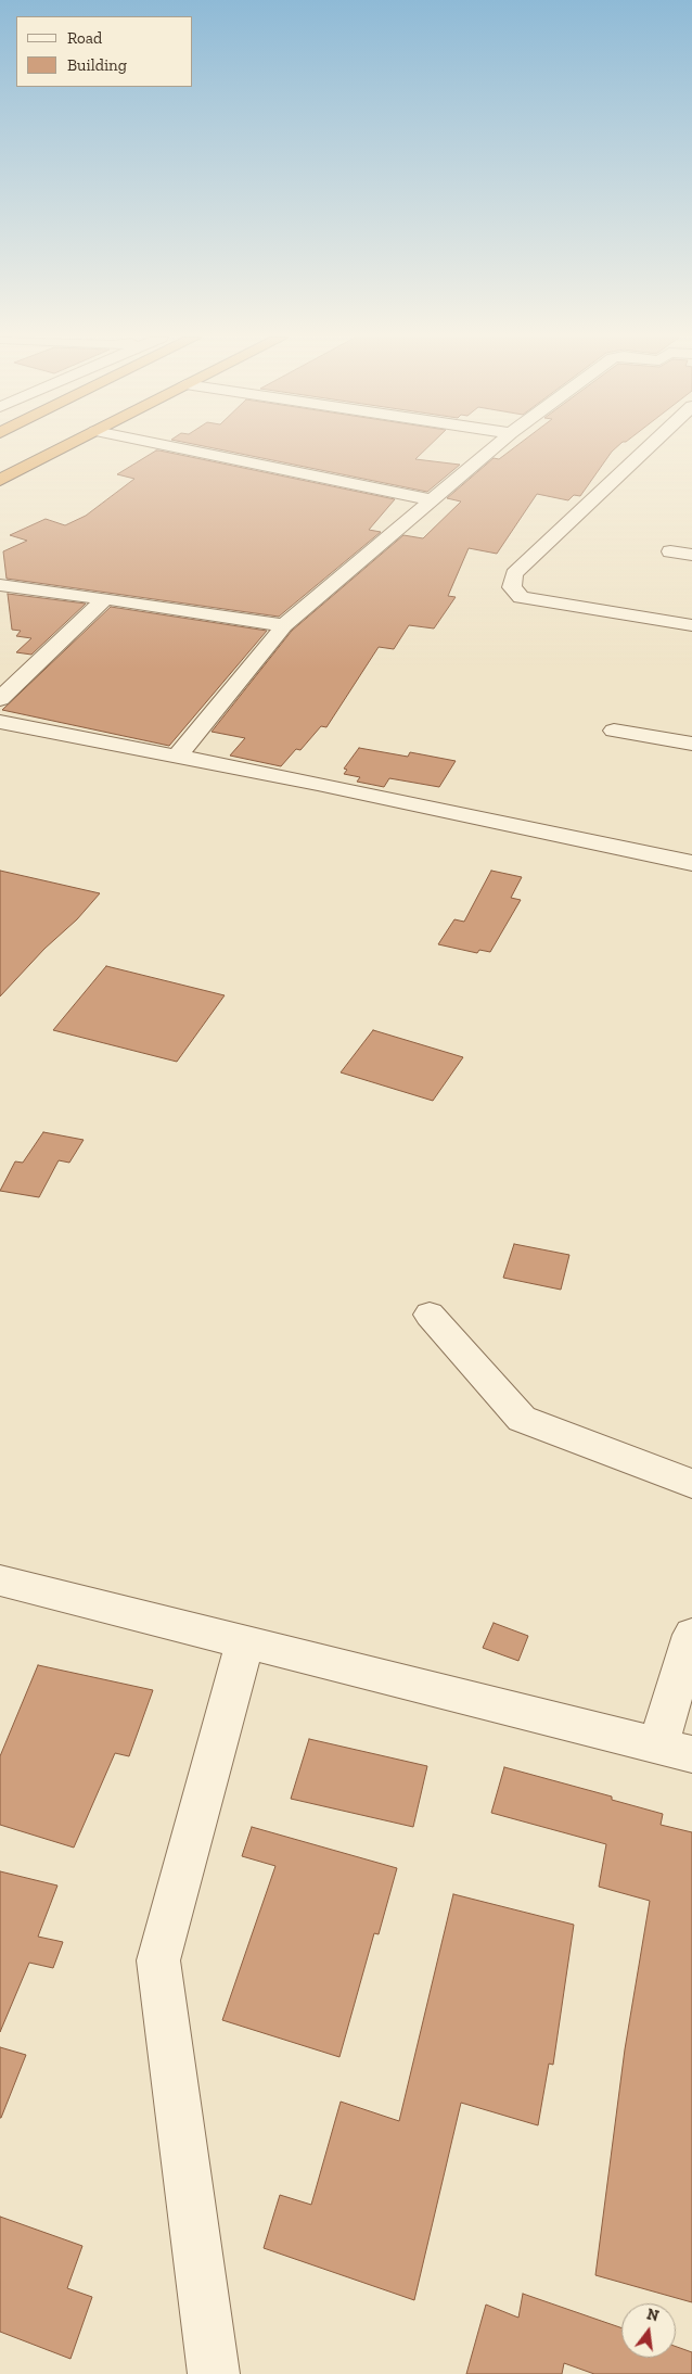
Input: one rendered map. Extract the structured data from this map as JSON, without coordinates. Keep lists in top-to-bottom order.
{
  "legend": ["Road", "Building"],
  "north": "top"
}
